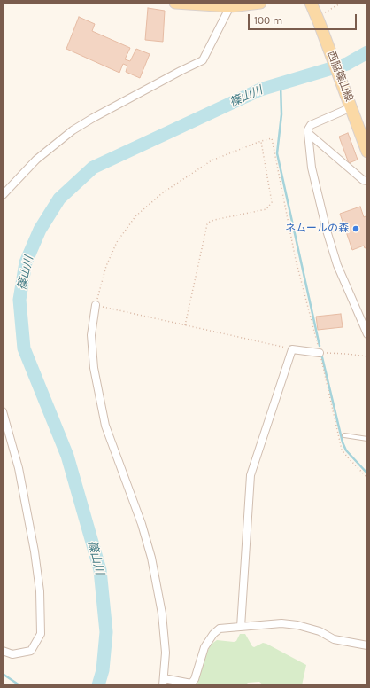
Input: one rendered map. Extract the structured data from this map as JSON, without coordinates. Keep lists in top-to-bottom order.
{
  "streets": {
    "main road": ["西脇篠山線"]
  },
  "water": ["篠山川"],
  "places": ["ネムールの森"],
  "scale_bar": "100 m"
}
